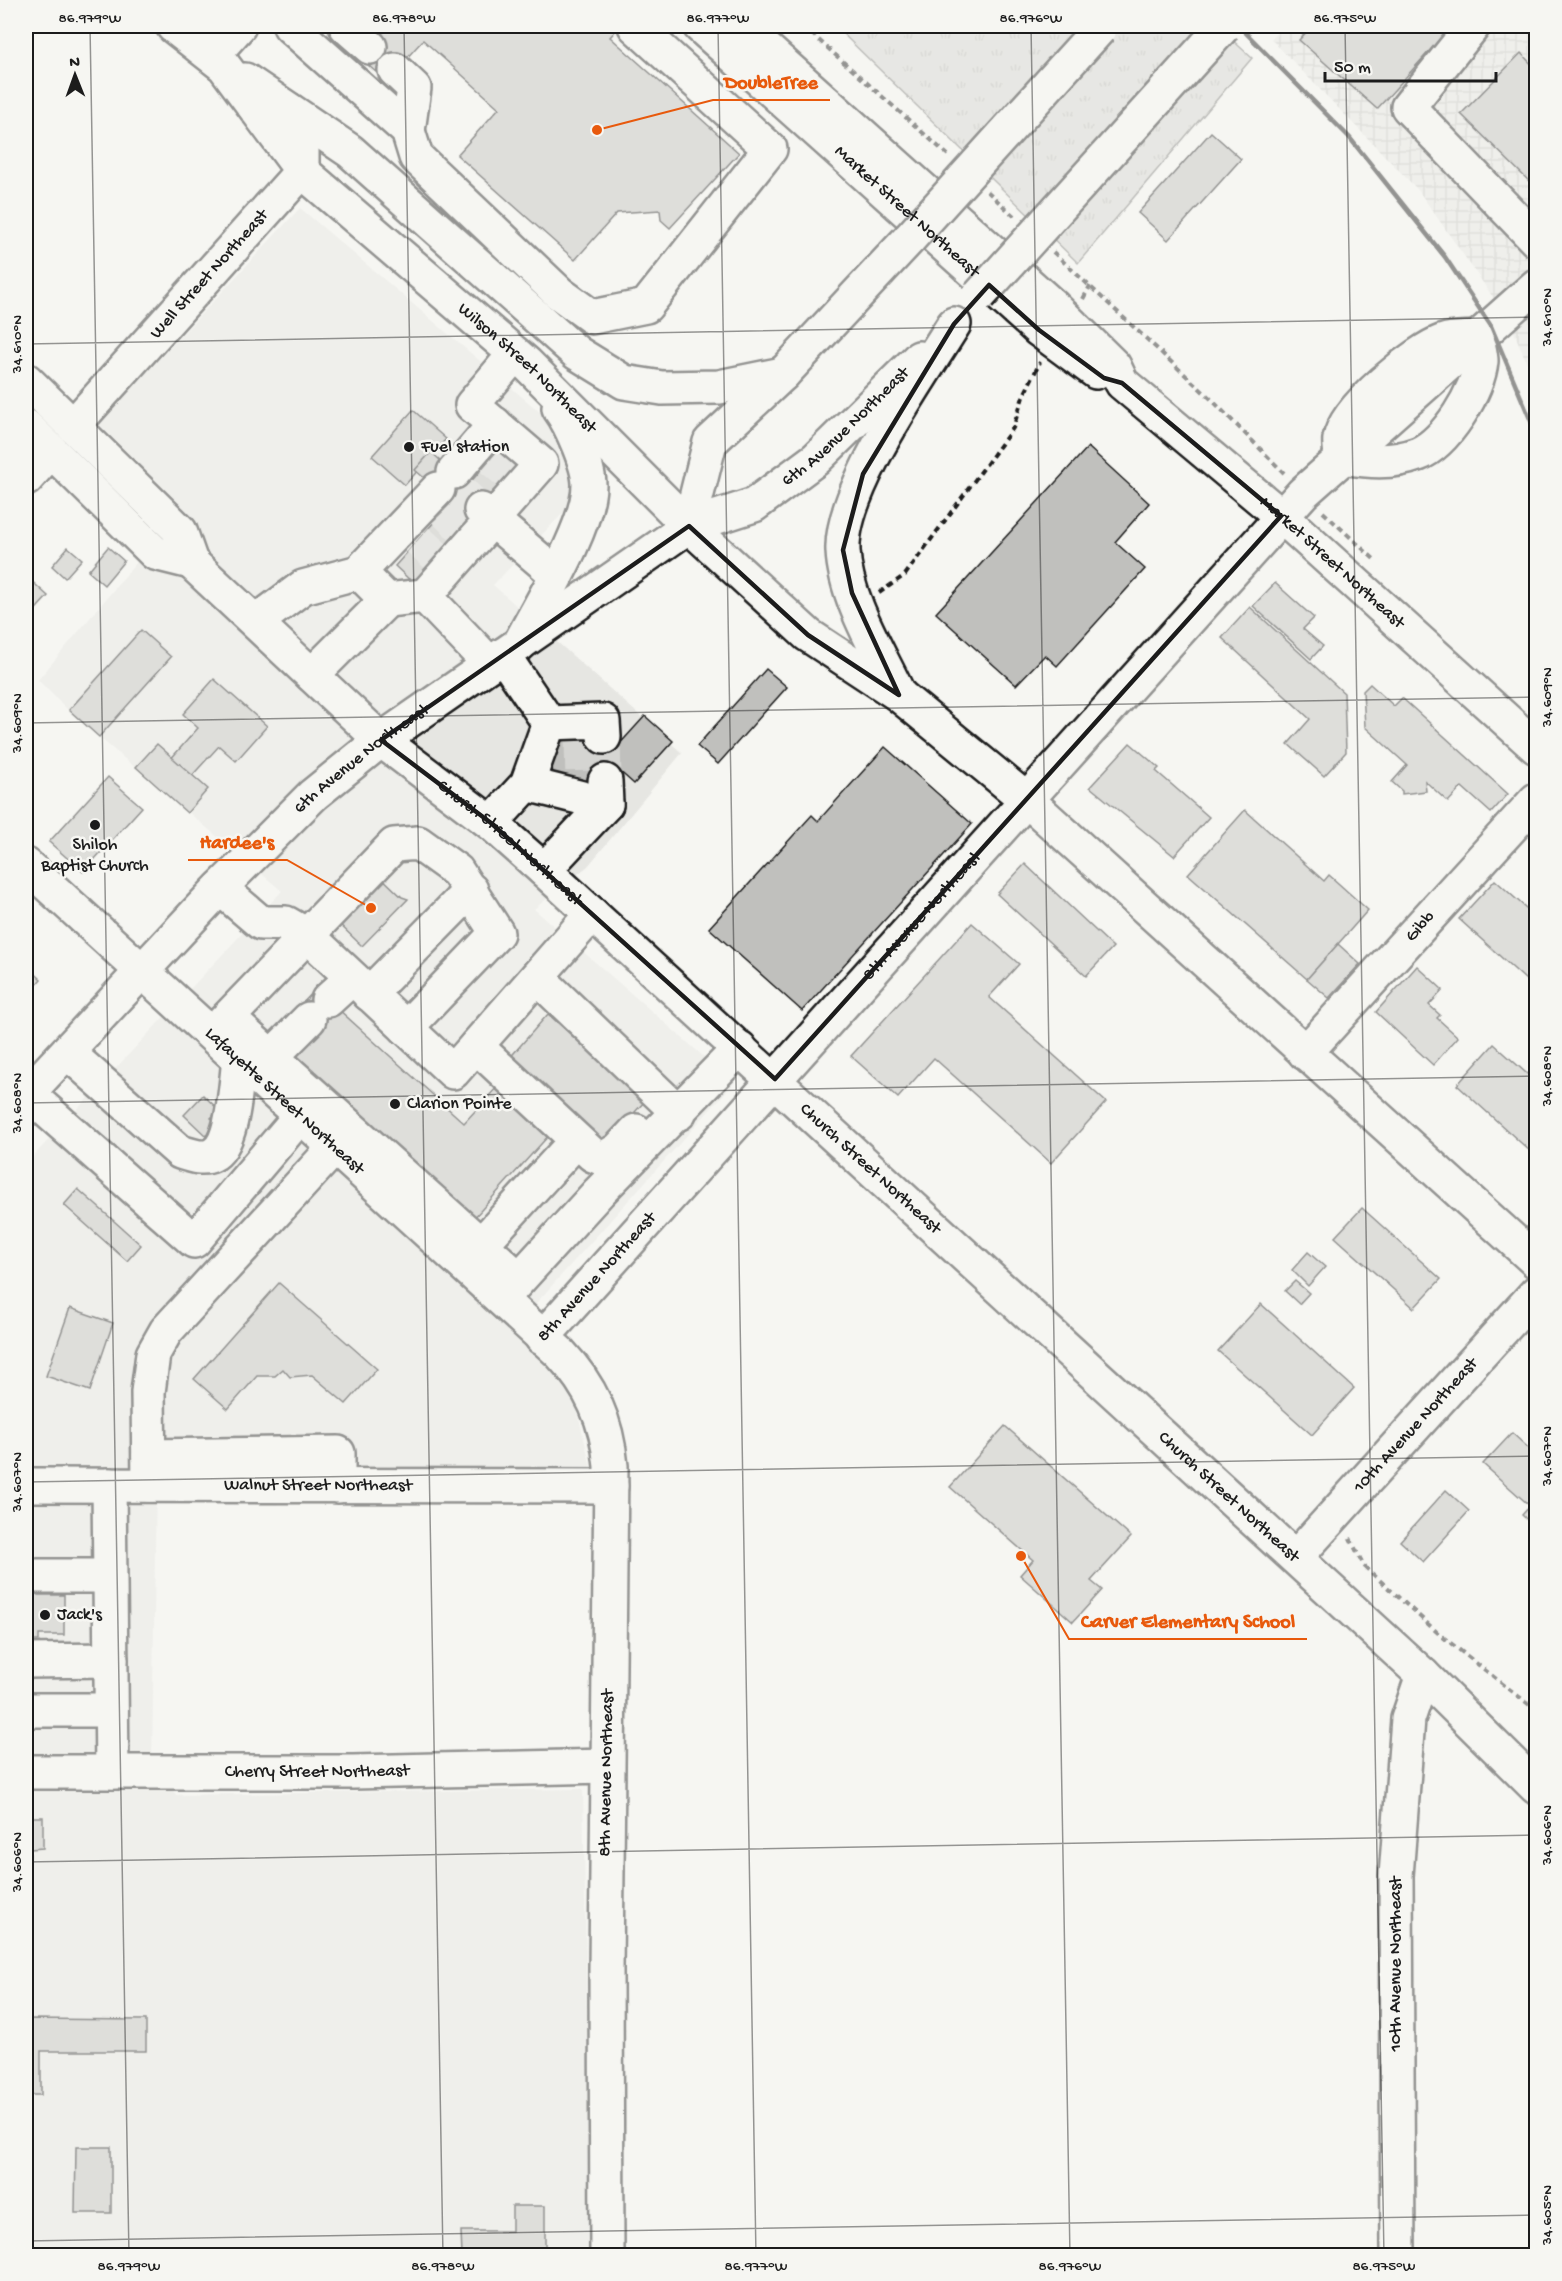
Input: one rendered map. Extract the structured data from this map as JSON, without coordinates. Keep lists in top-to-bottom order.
{
  "streets": {
    "main road": [
      "Market Street Northeast",
      "Well Street Northeast",
      "Wilson Street Northeast",
      "6th Avenue Northeast",
      "Church Street Northeast",
      "8th Avenue Northeast",
      "Gibb",
      "Lafayette Street Northeast",
      "10th Avenue Northeast",
      "Walnut Street Northeast",
      "Cherry Street Northeast"
    ]
  },
  "crossings": [
    ["Market Street Northeast", "8th Avenue Northeast"],
    ["Well Street Northeast", "Wilson Street Northeast"],
    ["Well Street Northeast", "Church Street Northeast"],
    ["Wilson Street Northeast", "6th Avenue Northeast"],
    ["Wilson Street Northeast", "8th Avenue Northeast"],
    ["Wilson Street Northeast", "Gibb"],
    ["6th Avenue Northeast", "Church Street Northeast"],
    ["6th Avenue Northeast", "Lafayette Street Northeast"],
    ["Church Street Northeast", "8th Avenue Northeast"],
    ["Church Street Northeast", "10th Avenue Northeast"],
    ["8th Avenue Northeast", "Lafayette Street Northeast"],
    ["8th Avenue Northeast", "Walnut Street Northeast"],
    ["8th Avenue Northeast", "Cherry Street Northeast"]
  ],
  "places": [
    "DoubleTree",
    "Fuel station",
    "Shiloh Baptist Church",
    "Hardee's",
    "Clarion Pointe",
    "Carver Elementary School",
    "Jack's"
  ],
  "scale_bar": "50 m",
  "north": "top",
  "coordinates": [
    "86.979°W",
    "86.978°W",
    "86.977°W",
    "86.976°W",
    "86.975°W",
    "34.610°N",
    "34.609°N",
    "34.608°N",
    "34.607°N",
    "34.606°N",
    "34.605°N"
  ]
}
